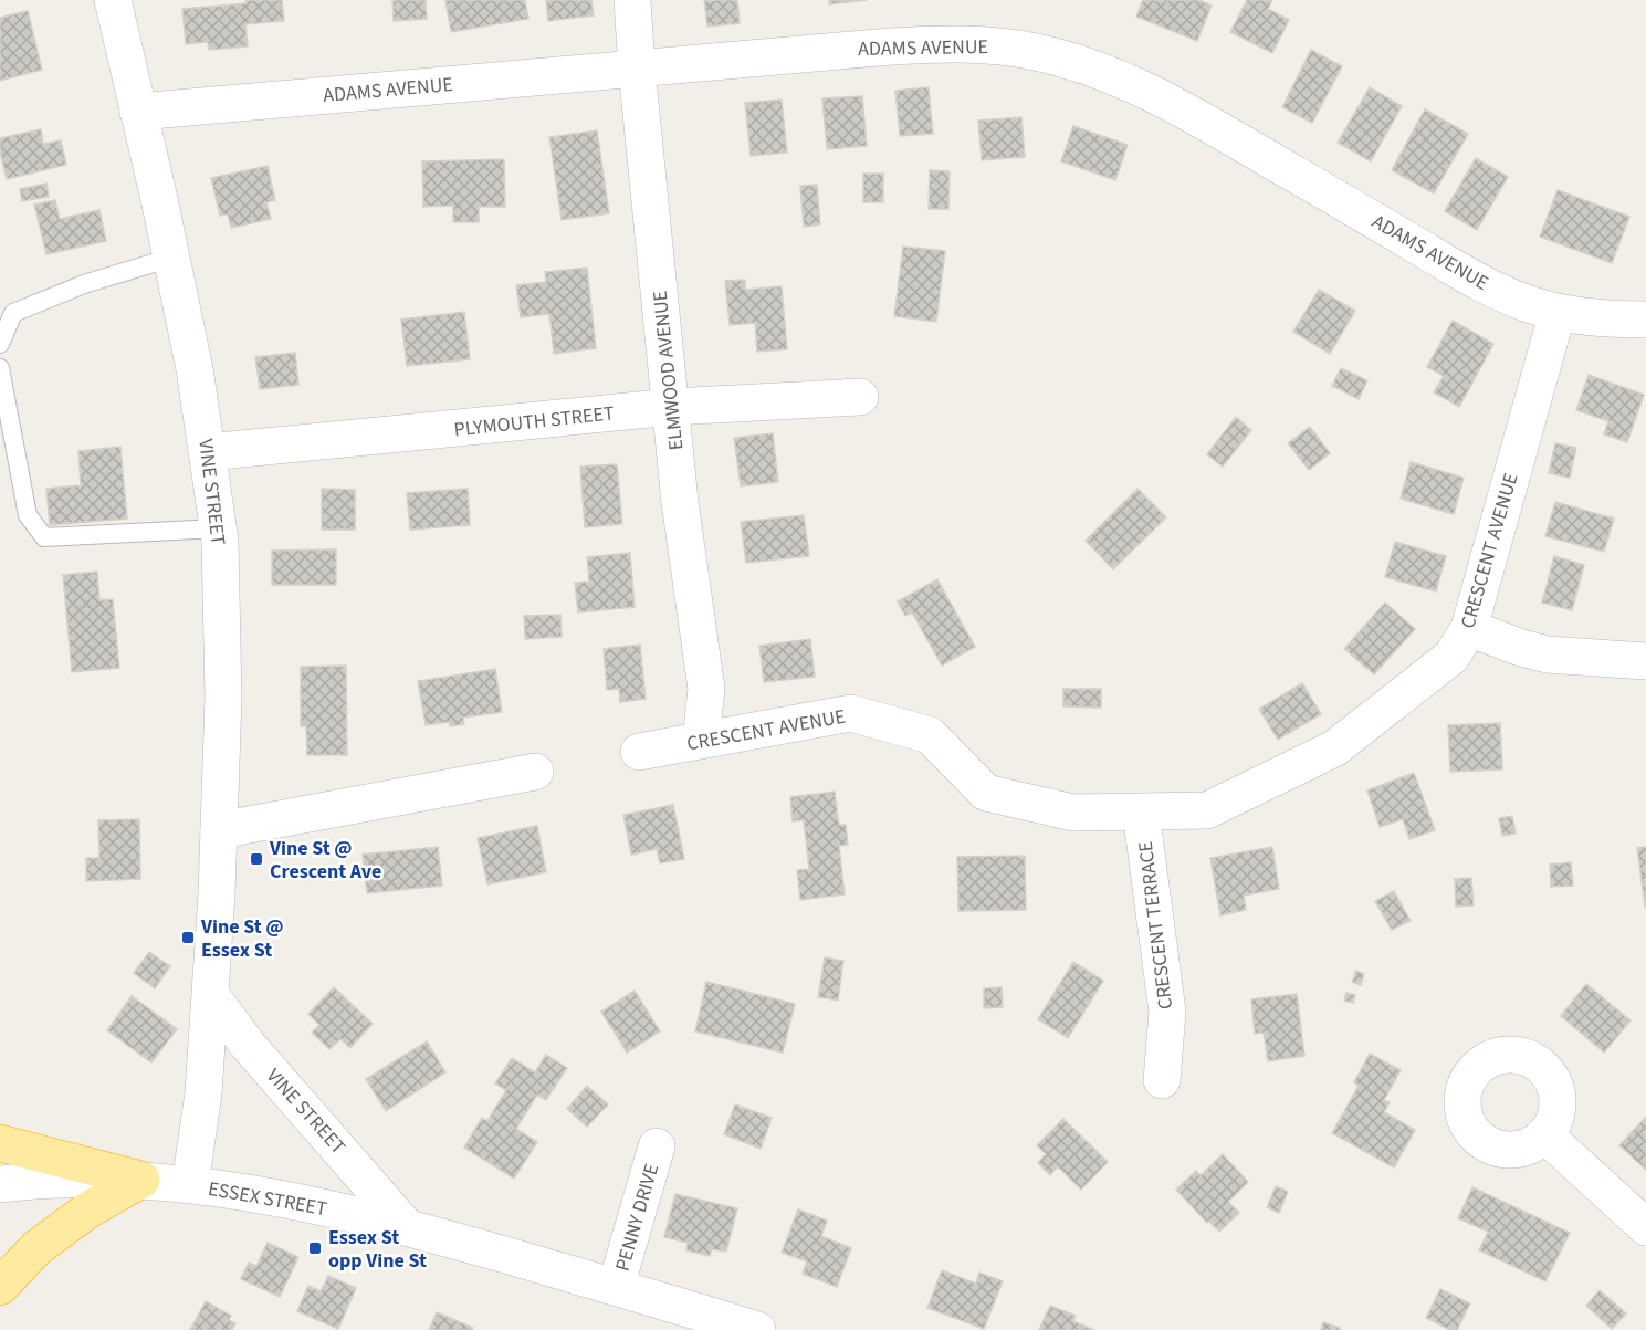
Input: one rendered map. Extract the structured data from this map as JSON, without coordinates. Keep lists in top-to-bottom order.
{
  "streets": {
    "street": [
      "ADAMS AVENUE",
      "ELMWOOD AVENUE",
      "PLYMOUTH STREET",
      "VINE STREET",
      "CRESCENT AVENUE",
      "CRESCENT TERRACE",
      "ESSEX STREET",
      "PENNY DRIVE"
    ]
  },
  "crossings": [
    ["ADAMS AVENUE", "ELMWOOD AVENUE"],
    ["ADAMS AVENUE", "VINE STREET"],
    ["ADAMS AVENUE", "CRESCENT AVENUE"],
    ["ELMWOOD AVENUE", "PLYMOUTH STREET"],
    ["ELMWOOD AVENUE", "CRESCENT AVENUE"],
    ["PLYMOUTH STREET", "VINE STREET"],
    ["VINE STREET", "ESSEX STREET"],
    ["CRESCENT AVENUE", "CRESCENT TERRACE"],
    ["ESSEX STREET", "PENNY DRIVE"]
  ],
  "places": {
    "transit": ["Vine St @ Crescent Ave", "Vine St @ Essex St", "Essex St opp Vine St"]
  }
}
